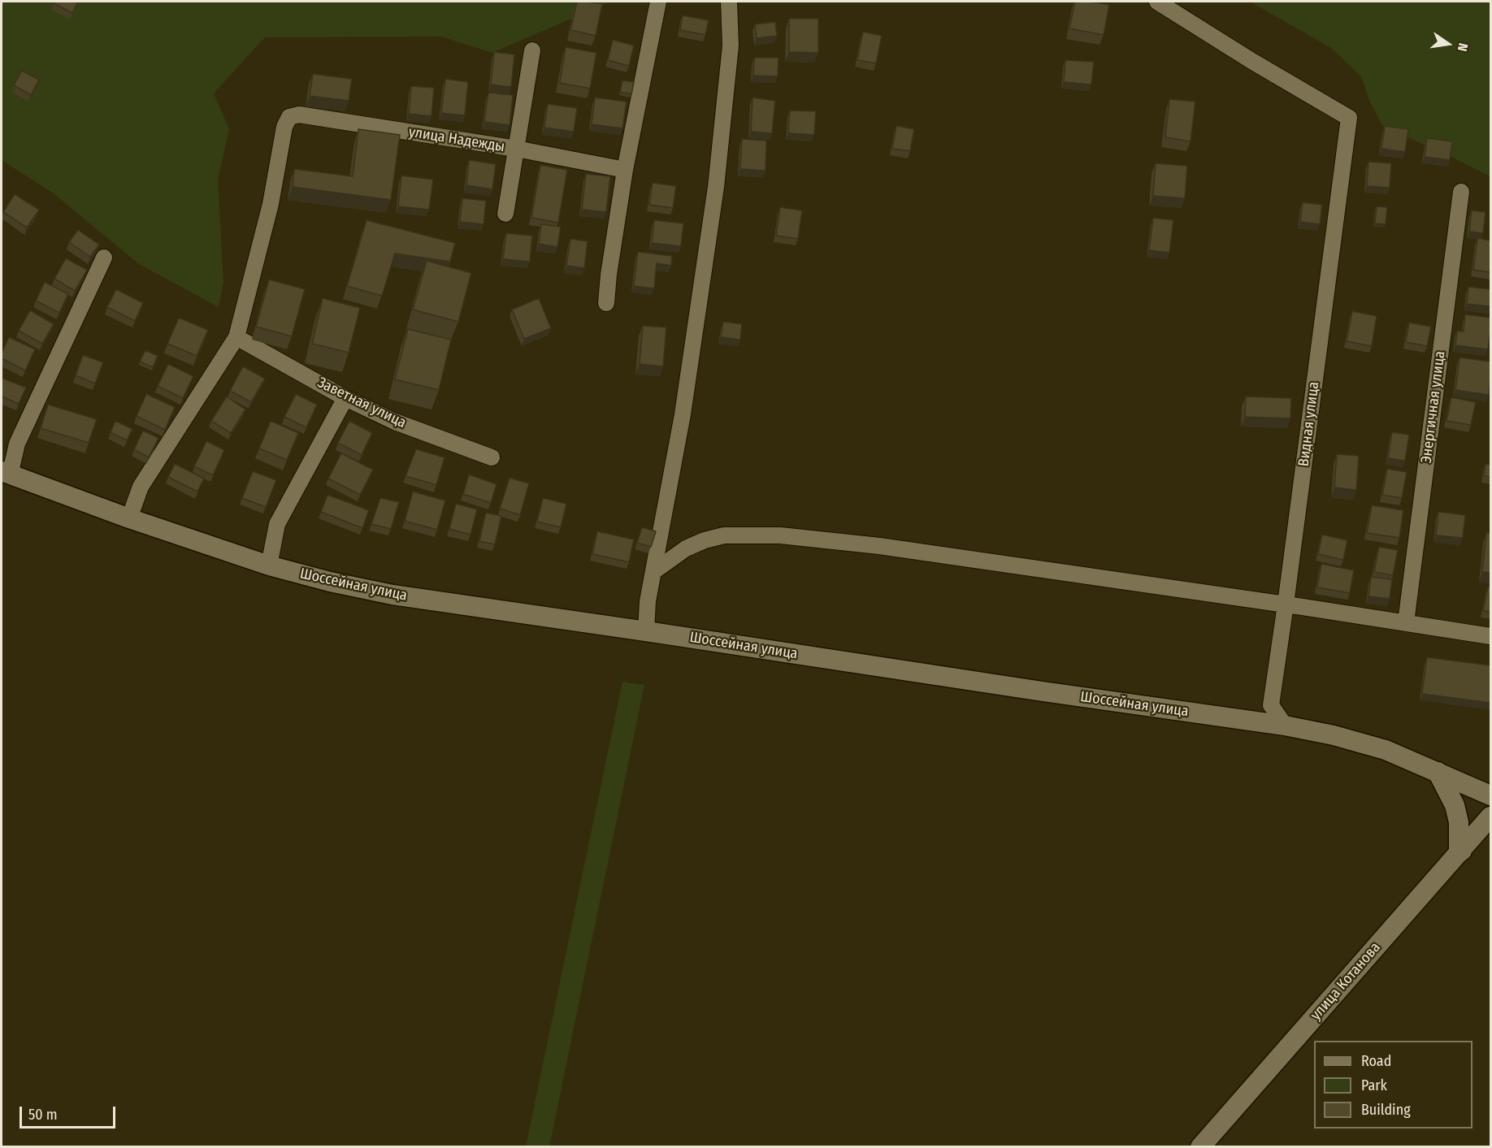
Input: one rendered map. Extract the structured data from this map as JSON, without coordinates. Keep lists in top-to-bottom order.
{
  "streets": {
    "street": [
      "улица Надежды",
      "Заветная улица",
      "Энергичная улица",
      "Видная улица",
      "Шоссейная улица",
      "улица Котанова"
    ]
  },
  "crossings": [
    ["улица Надежды", "Заветная улица"],
    ["Видная улица", "Шоссейная улица"]
  ],
  "legend": ["Road", "Park", "Building"],
  "scale_bar": "50 m",
  "north": "right"
}
